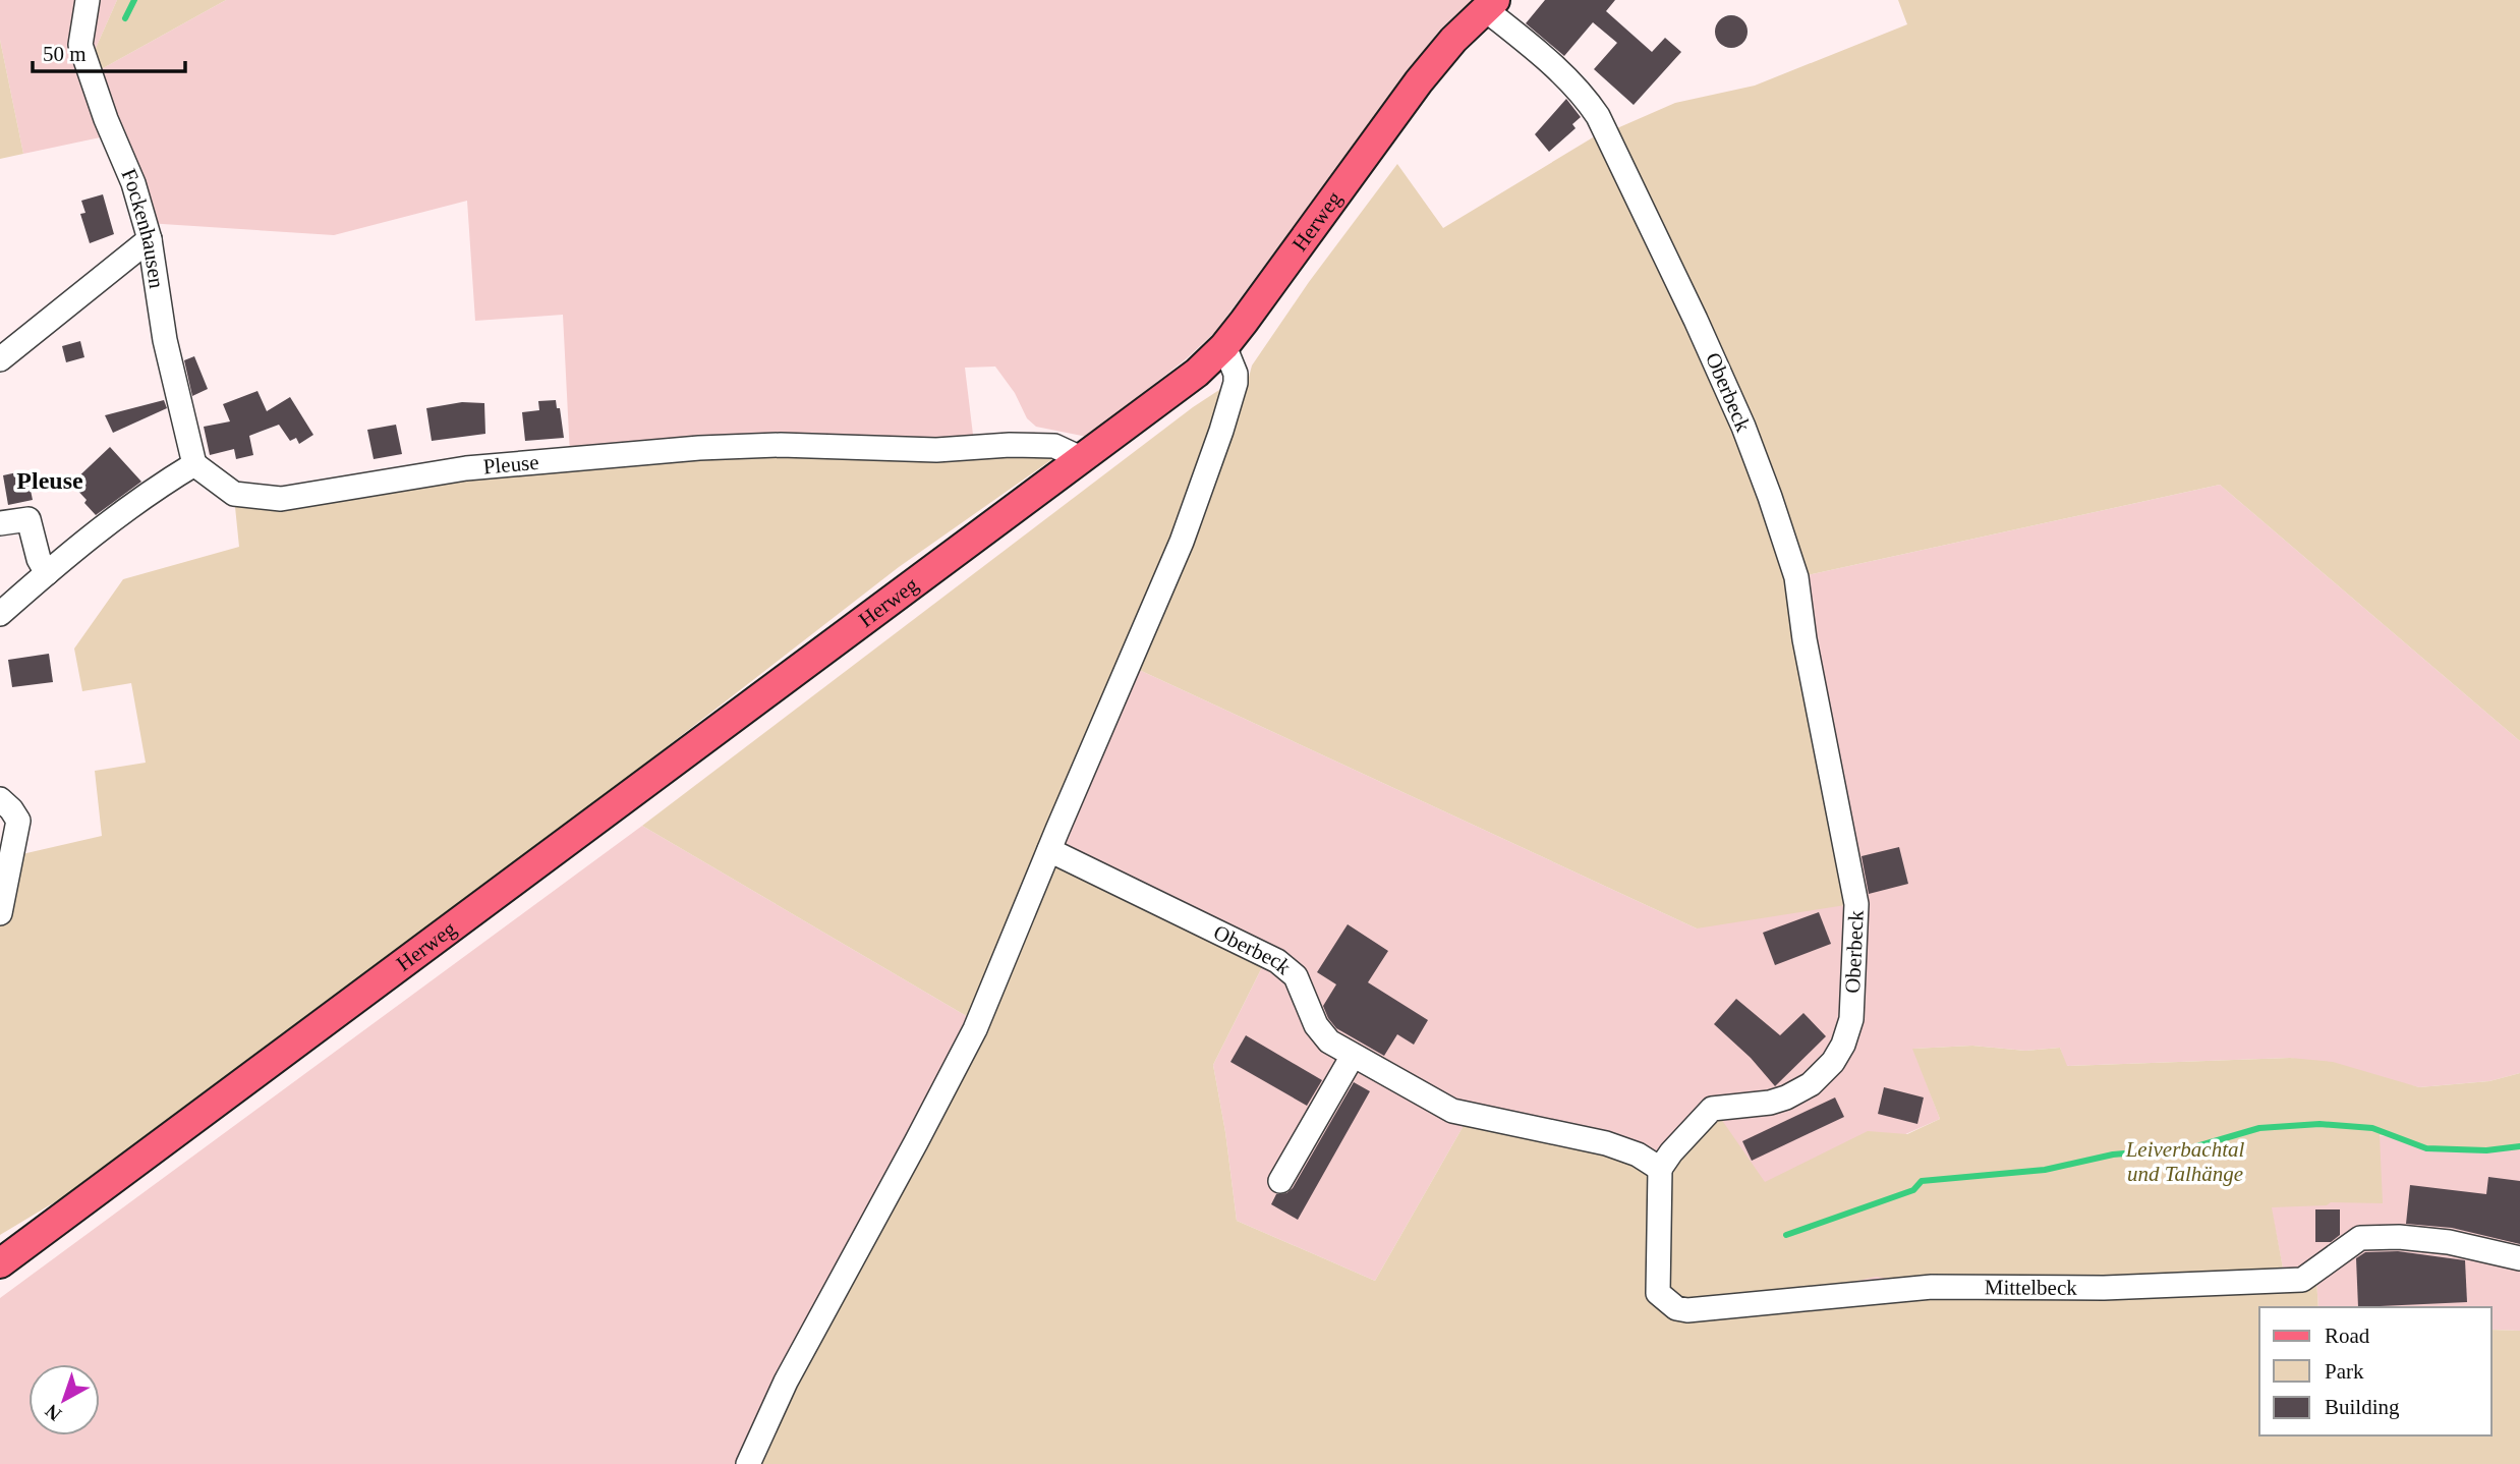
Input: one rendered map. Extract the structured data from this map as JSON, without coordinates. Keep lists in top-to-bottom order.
{
  "streets": {
    "main road": ["Herweg"],
    "street": [
      "Fockenhausen",
      "Oberbeck",
      "Pleuse",
      "Mittelbeck"
    ]
  },
  "crossings": [
    ["Herweg", "Oberbeck"],
    ["Herweg", "Pleuse"],
    ["Fockenhausen", "Pleuse"],
    ["Oberbeck", "Mittelbeck"]
  ],
  "districts": ["Pleuse"],
  "parks": ["Leiverbachtal und Talhänge"],
  "legend": ["Road", "Park", "Building"],
  "scale_bar": "50 m",
  "north": "bottom left"
}
